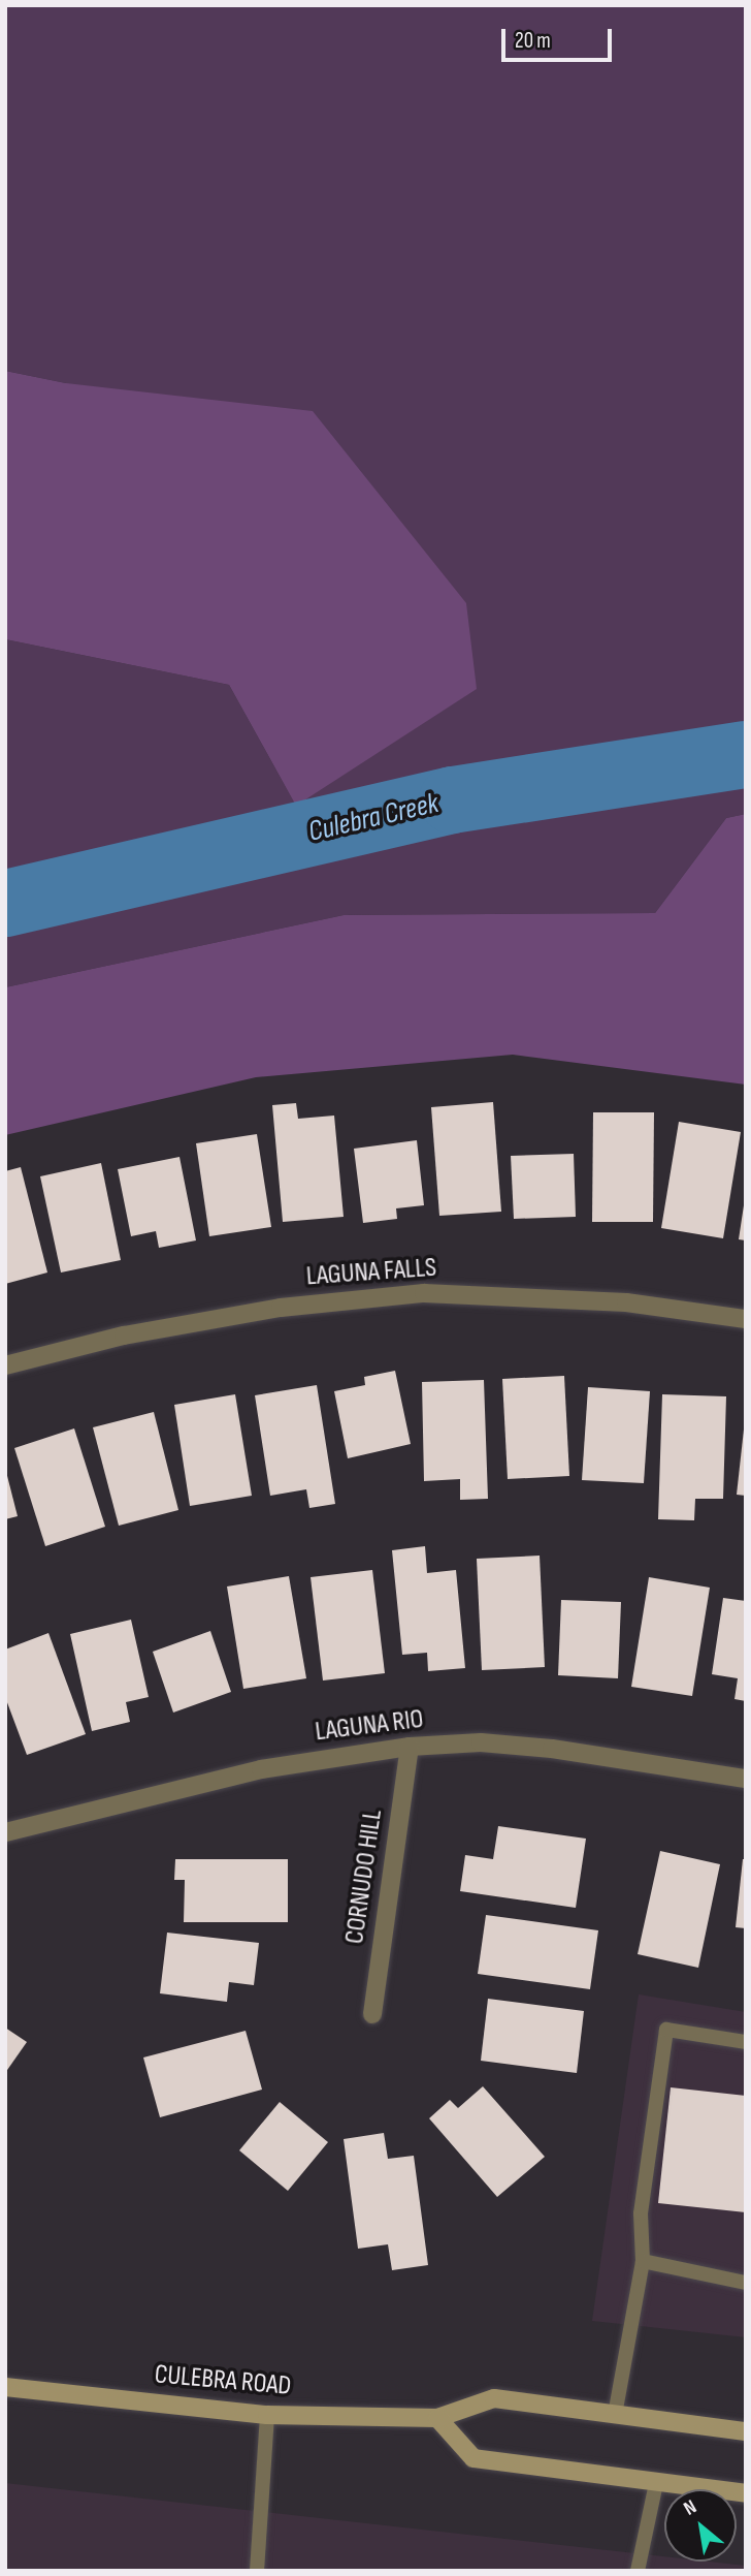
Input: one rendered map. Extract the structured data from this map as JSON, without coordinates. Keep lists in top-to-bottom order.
{
  "streets": {
    "main road": ["CULEBRA ROAD"],
    "street": ["LAGUNA FALLS", "LAGUNA RIO", "CORNUDO HILL"]
  },
  "crossings": [
    ["LAGUNA RIO", "CORNUDO HILL"]
  ],
  "water": ["Culebra Creek"],
  "scale_bar": "20 m",
  "north": "top left"
}
